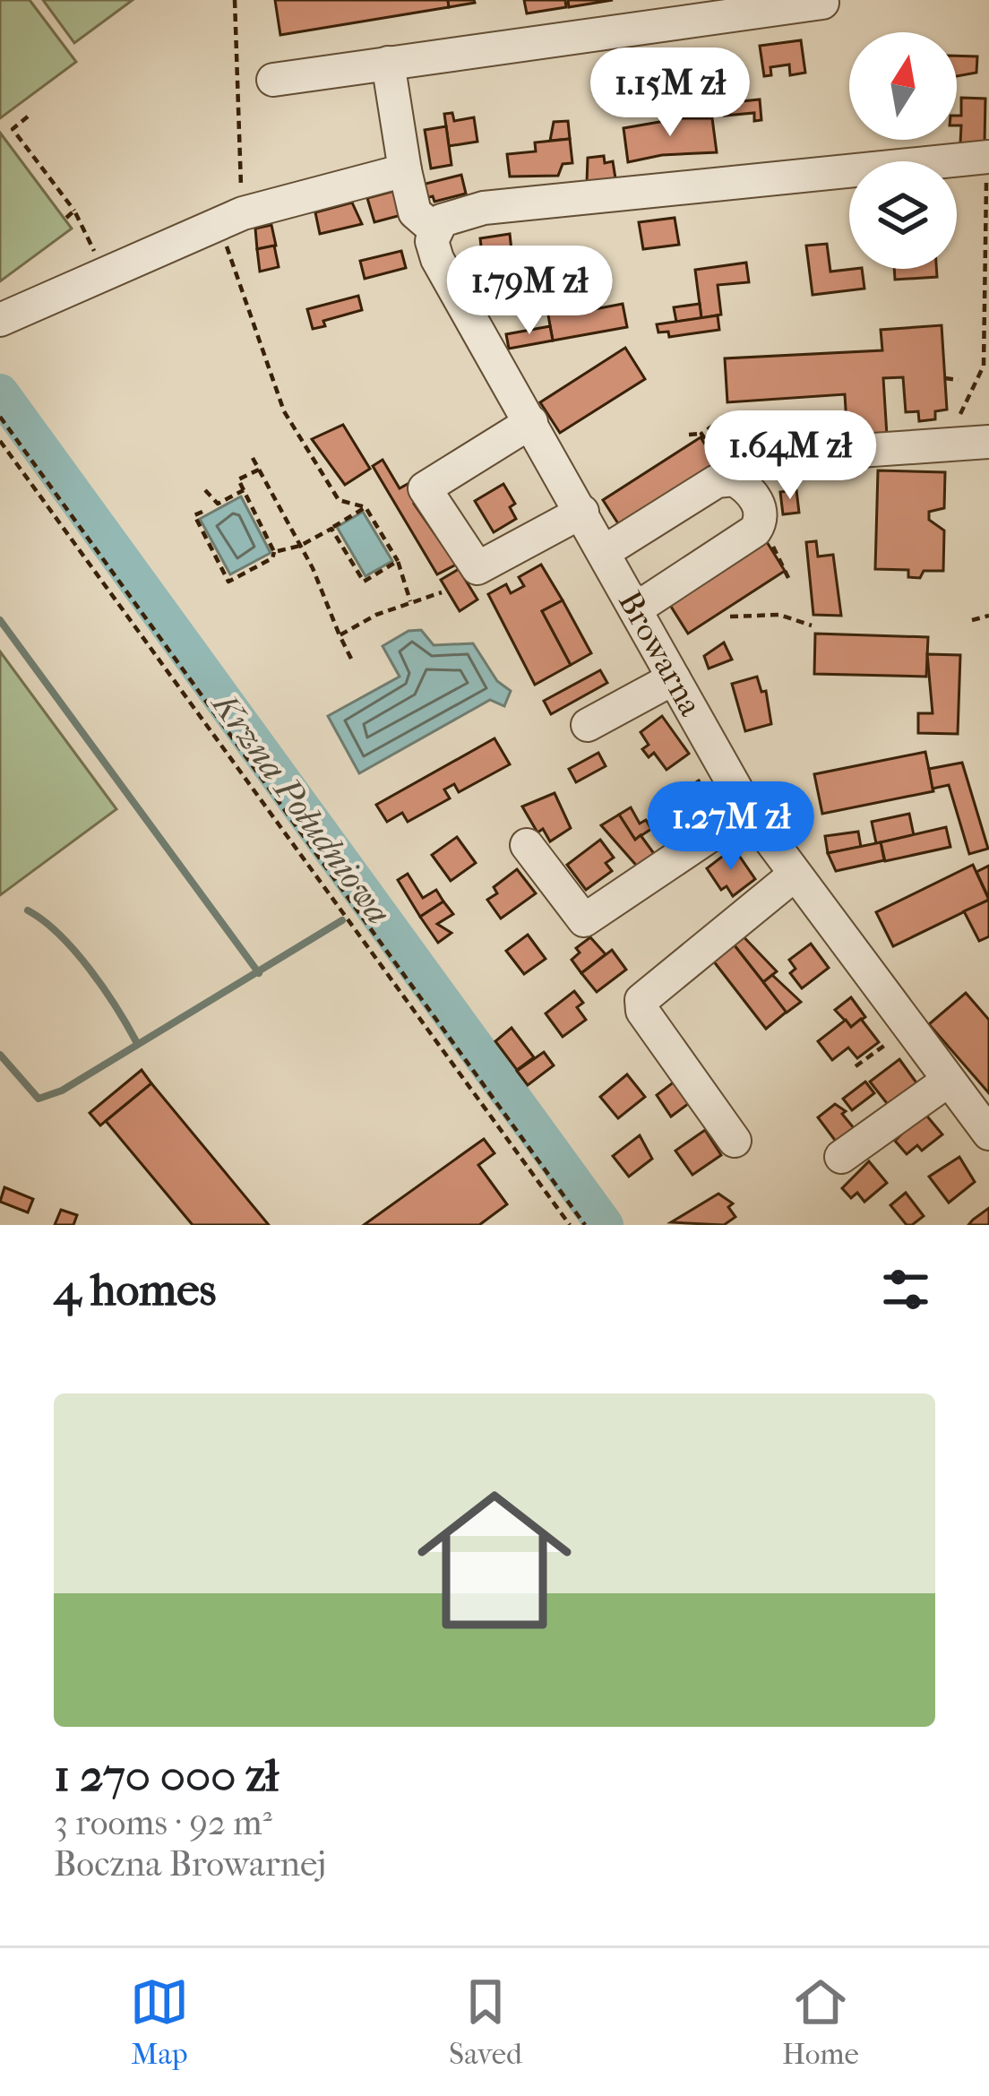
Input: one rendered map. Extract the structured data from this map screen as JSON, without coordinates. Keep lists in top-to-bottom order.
{
  "streets": {
    "street": ["Browarna"]
  },
  "water": ["Krzna Południowa"],
  "north": "top",
  "page": {
    "price": [
      "1.15M zł",
      "1.79M zł",
      "1.64M zł",
      "1.27M zł"
    ],
    "heading": "4 homes",
    "list": [
      {
        "name": "1 270 000 zł",
        "note": "3 rooms · 92 m² · Boczna Browarnej"
      }
    ],
    "tabs": ["Map", "Saved", "Home"]
  }
}
